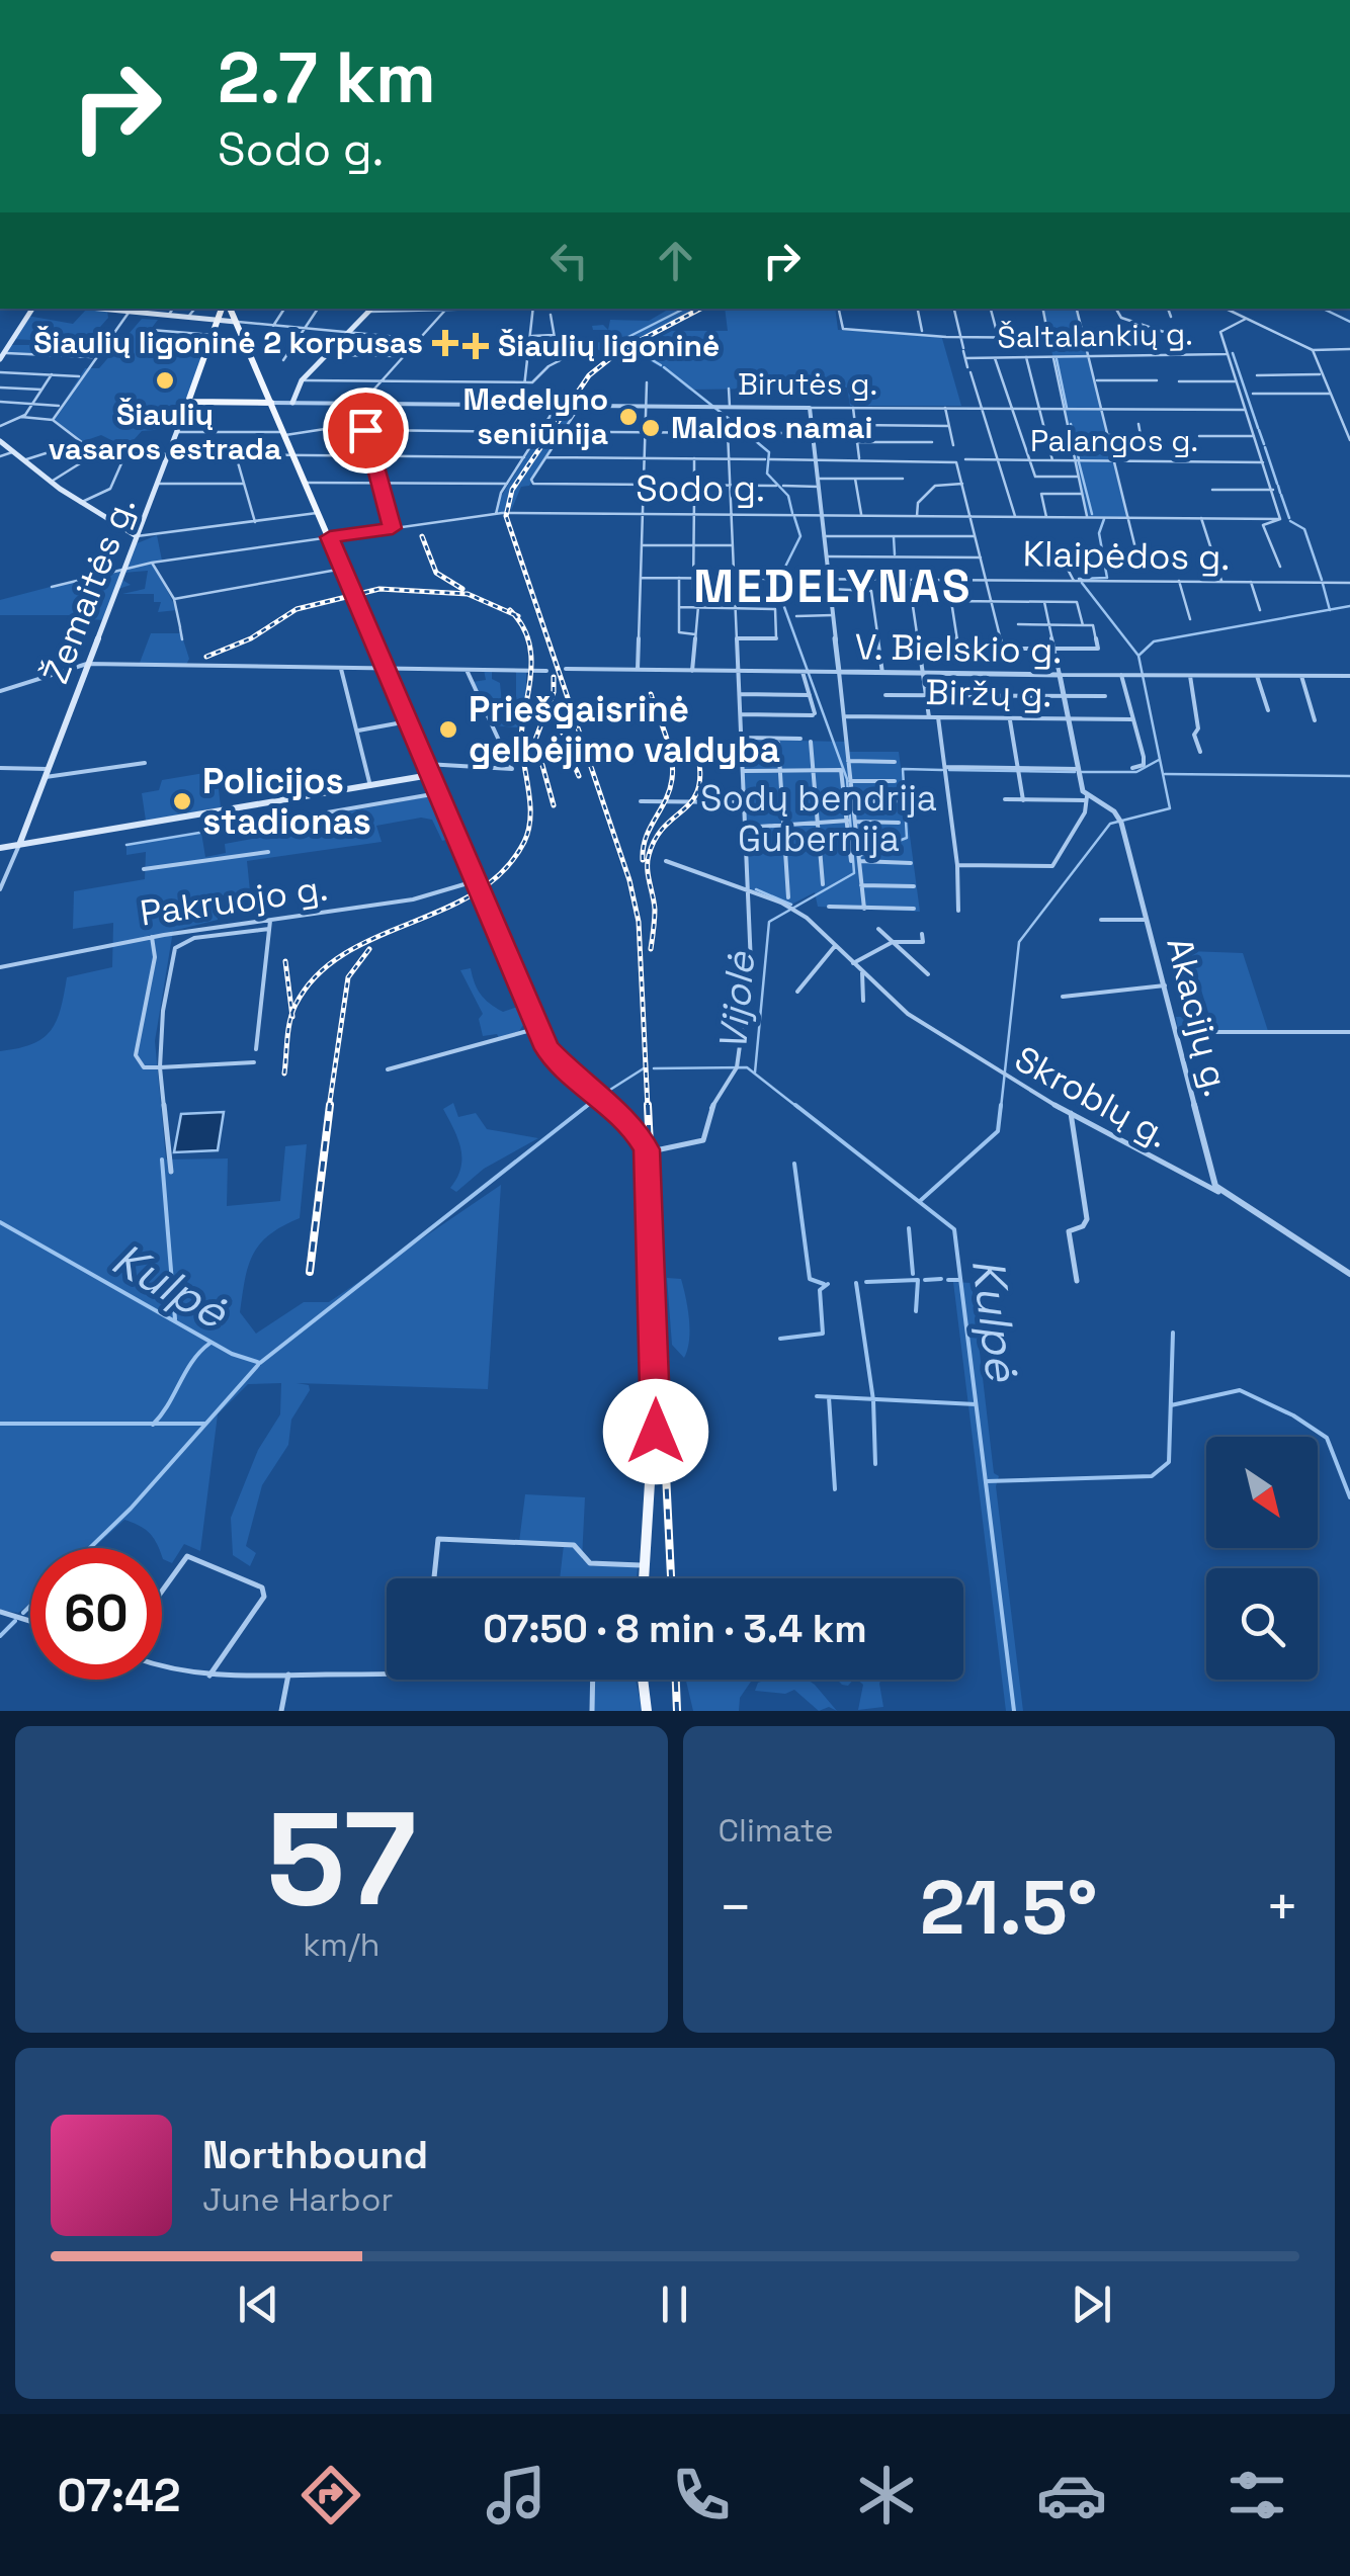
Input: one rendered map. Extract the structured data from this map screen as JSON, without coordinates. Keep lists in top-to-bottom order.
{
  "streets": {
    "main road": ["Žemaitės g."],
    "street": [
      "Šaltalankių g.",
      "Birutės g.",
      "Palangos g.",
      "Sodo g.",
      "Klaipėdos g.",
      "V. Bielskio g.",
      "Biržų g.",
      "Pakruojo g.",
      "Akacijų g.",
      "Skroblų g."
    ]
  },
  "crossings": [
    ["Sodo g.", "Žemaitės g."],
    ["Akacijų g.", "Skroblų g."]
  ],
  "districts": ["MEDELYNAS"],
  "water": ["Vijolė", "Kulpė"],
  "parks": ["Sodų bendrija Gubernija"],
  "places": {
    "health": ["Šiaulių ligoninė 2 korpusas", "Šiaulių ligoninė"],
    "other": [
      "Šiaulių vasaros estrada",
      "Medelyno seniūnija",
      "Maldos namai",
      "Priešgaisrinė gelbėjimo valdyba",
      "Policijos stadionas"
    ]
  },
  "north": "bottom right",
  "page": {
    "turn": ["2.7 km", "Sodo g."],
    "limit": "60",
    "trip": "07:50 · 8 min · 3.4 km",
    "tile": [
      ["57", "km/h"],
      "Climate"
    ],
    "heat": ["−", "21.5°", "+"],
    "song": ["Northbound", "June Harbor"],
    "tabs": "07:42"
  }
}
